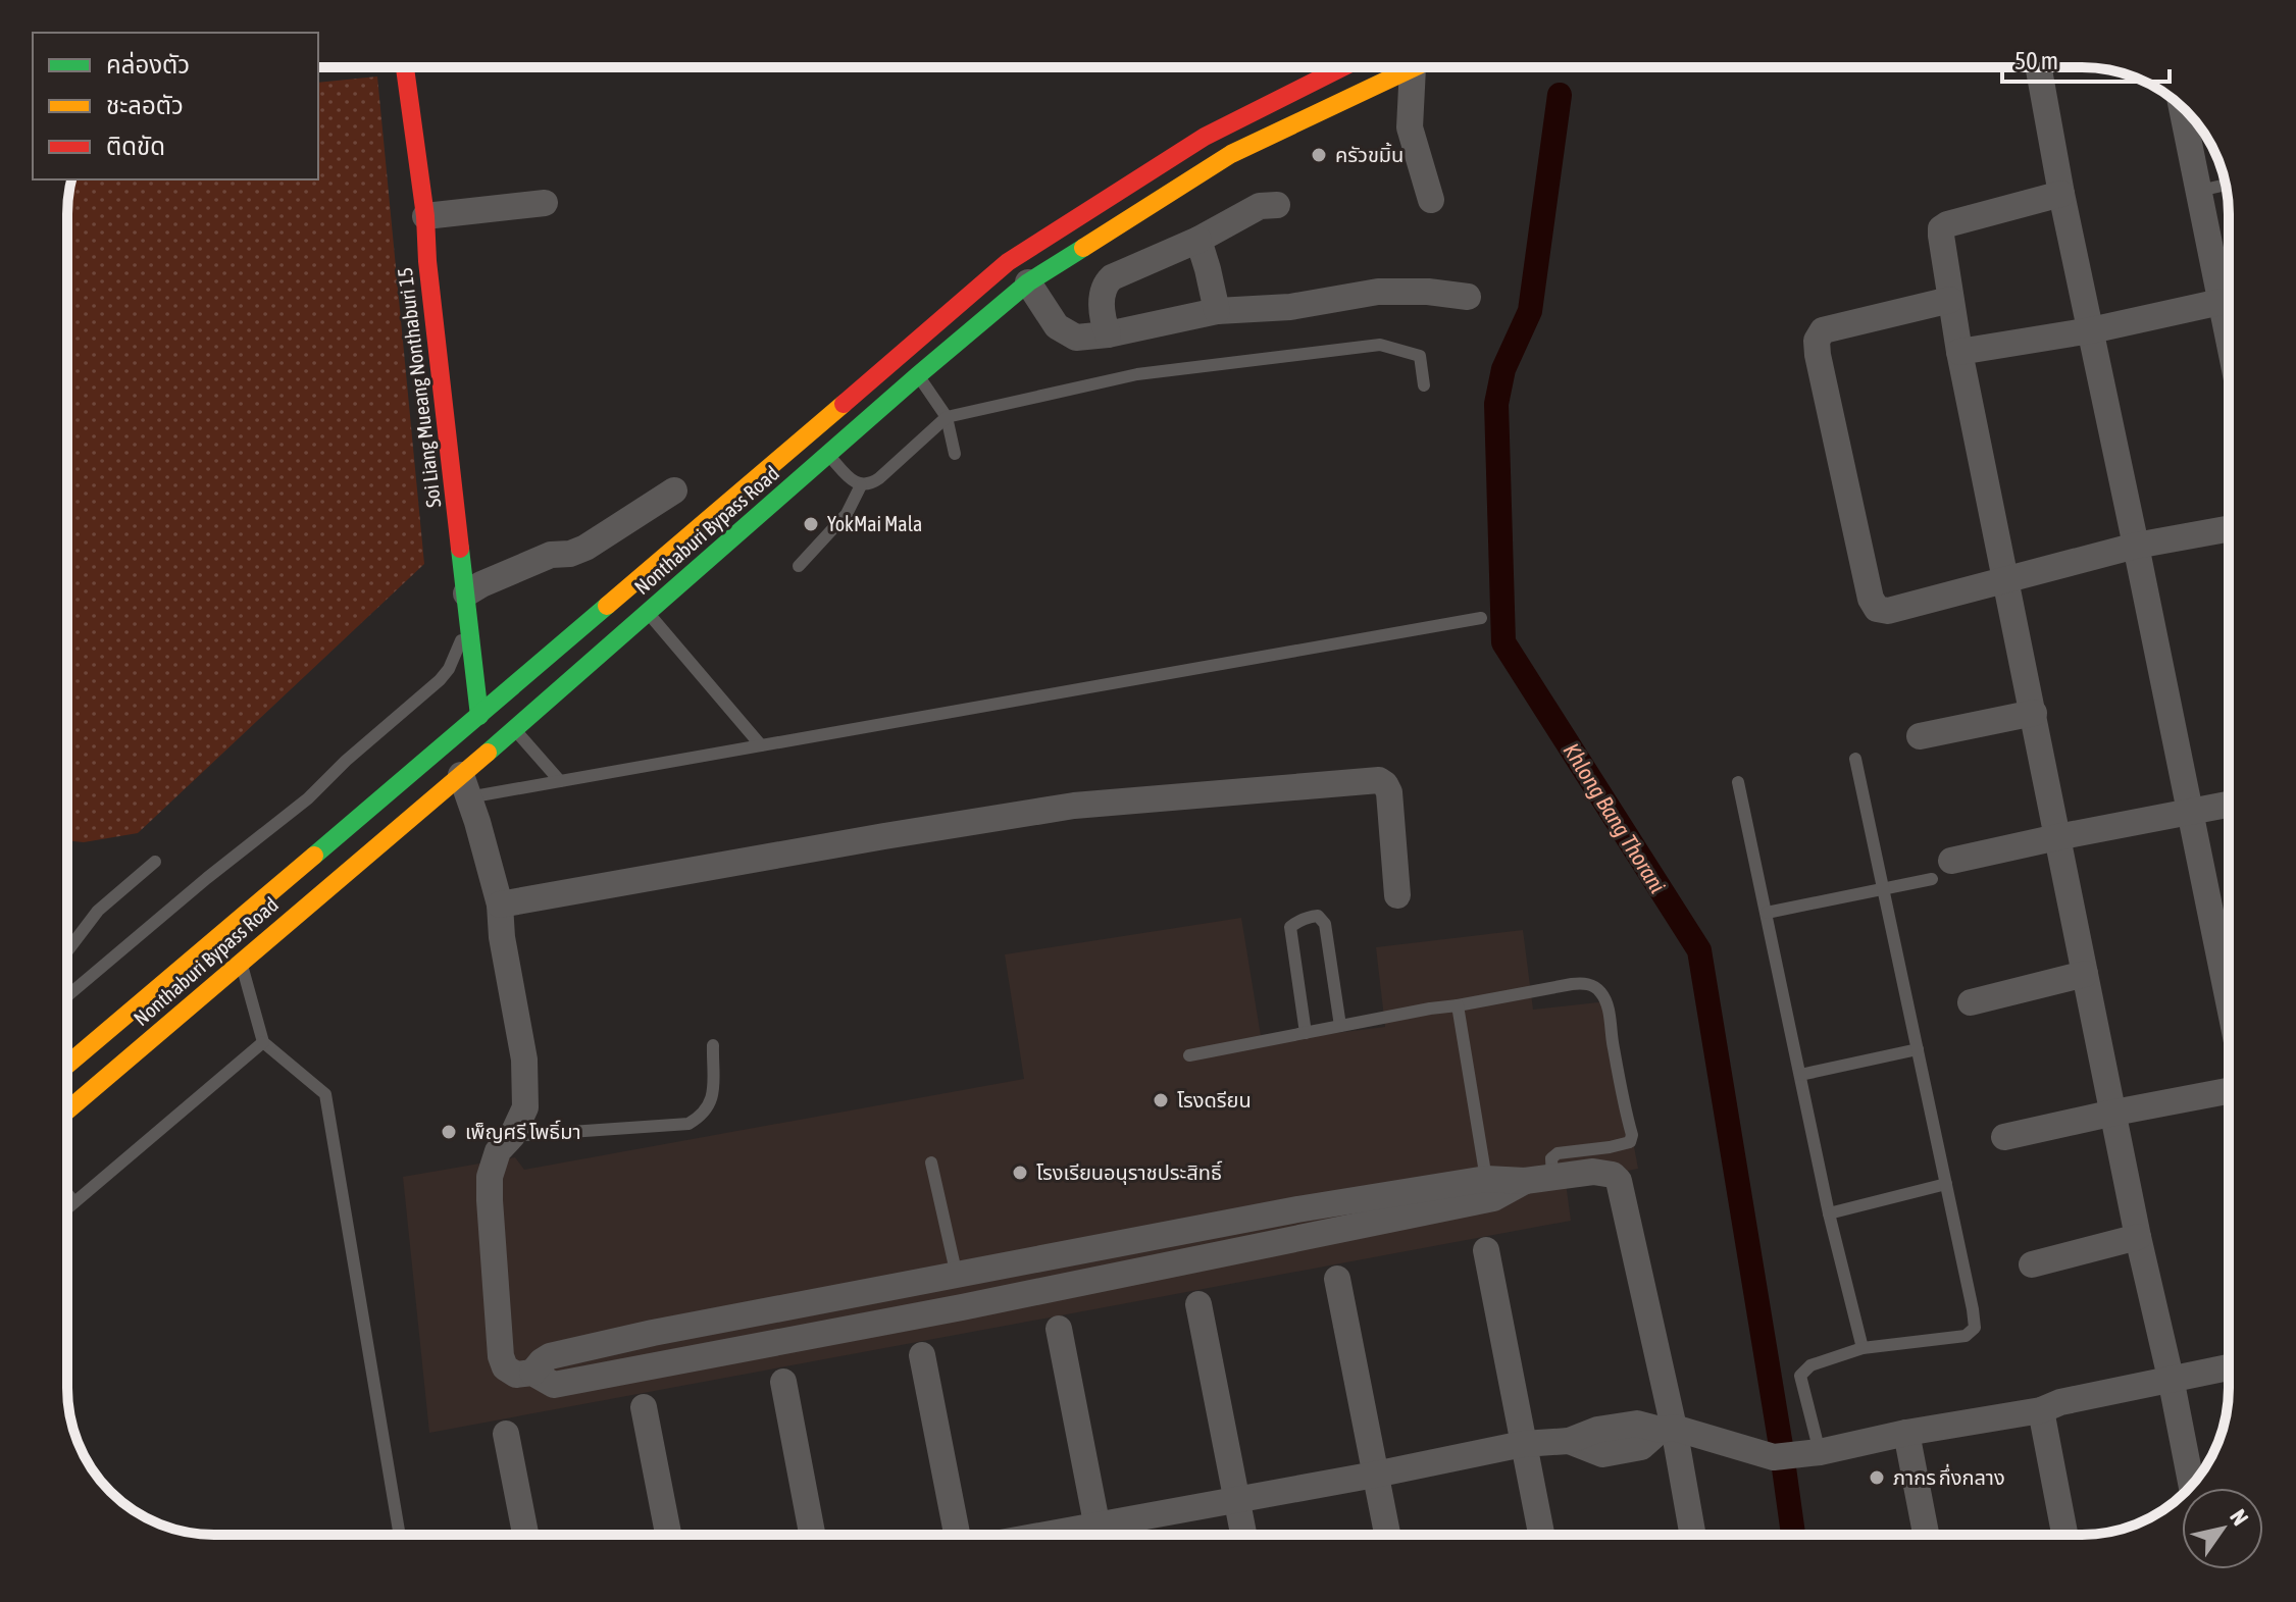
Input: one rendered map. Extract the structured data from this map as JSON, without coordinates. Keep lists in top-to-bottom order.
{
  "streets": {
    "main road": ["Soi Liang Mueang Nonthaburi 15", "Nonthaburi Bypass Road"]
  },
  "crossings": [
    ["Soi Liang Mueang Nonthaburi 15", "Nonthaburi Bypass Road"]
  ],
  "water": ["Khlong Bang Thorani"],
  "places": [
    "ครัวขมิ้น",
    "YokMai Mala",
    "โรงดรียน",
    "เพ็ญศรี โพธิ์มา",
    "โรงเรียนอนุราชประสิทธิ์",
    "ภากร กึ่งกลาง"
  ],
  "legend": ["คล่องตัว", "ชะลอตัว", "ติดขัด"],
  "scale_bar": "50 m",
  "north": "top right"
}
